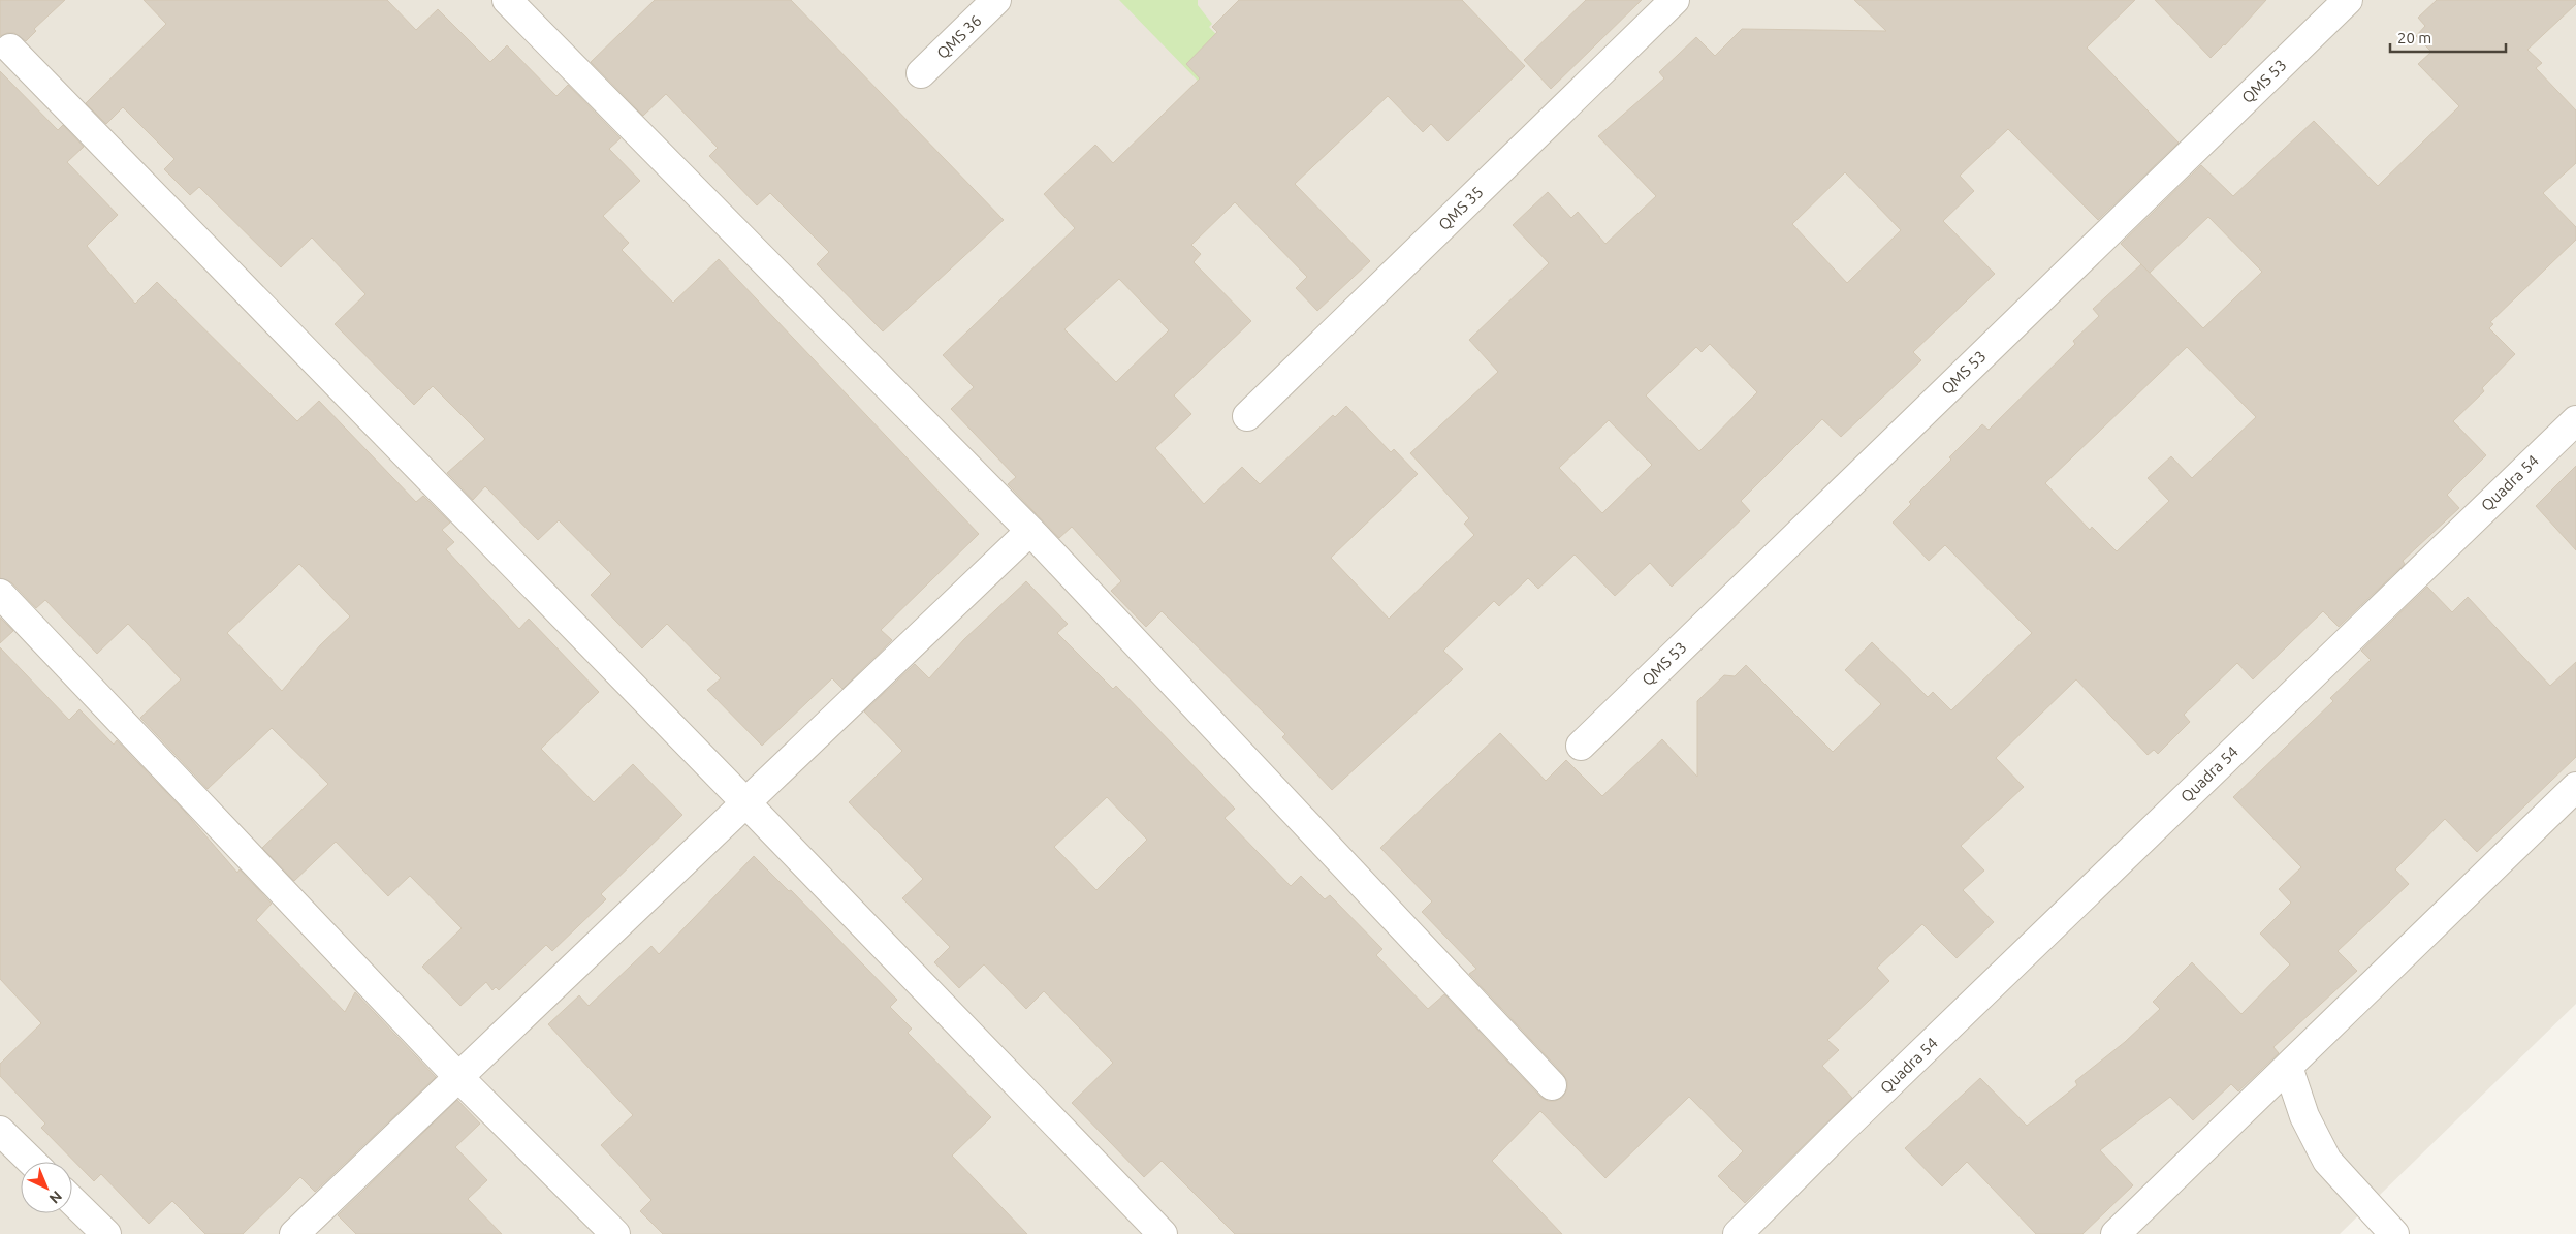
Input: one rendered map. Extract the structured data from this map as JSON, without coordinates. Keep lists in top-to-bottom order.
{
  "streets": {
    "street": [
      "QMS 36",
      "QMS 53",
      "QMS 35",
      "Quadra 54"
    ]
  },
  "scale_bar": "20 m",
  "north": "bottom right"
}
